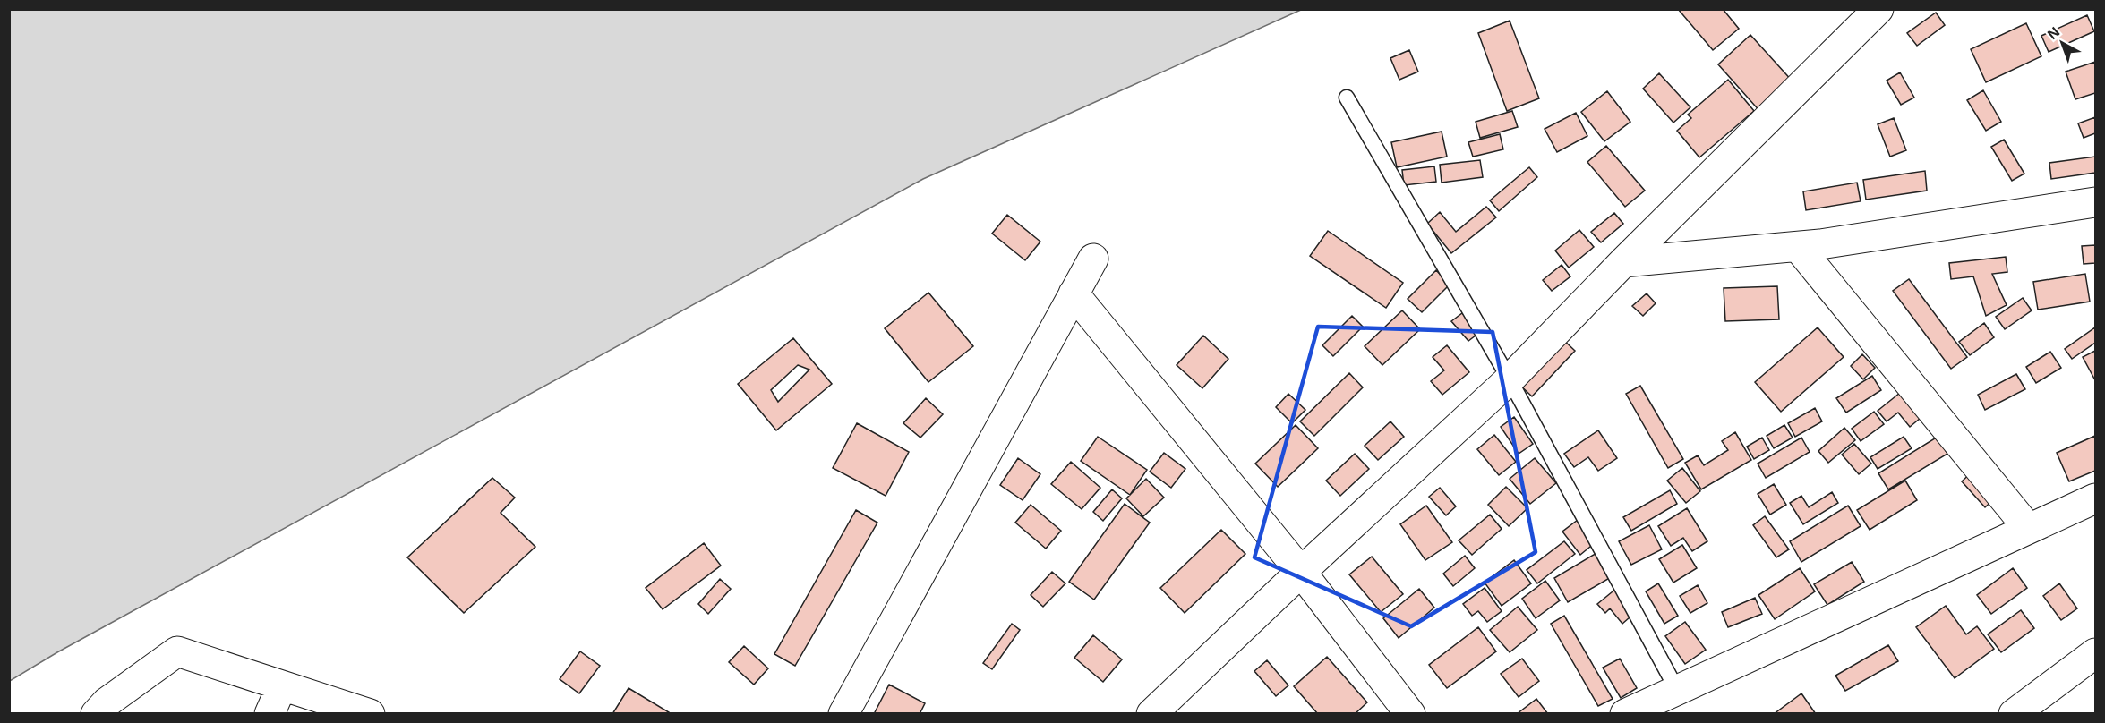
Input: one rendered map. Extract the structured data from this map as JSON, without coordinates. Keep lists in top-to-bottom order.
{
  "north": "top left"
}
